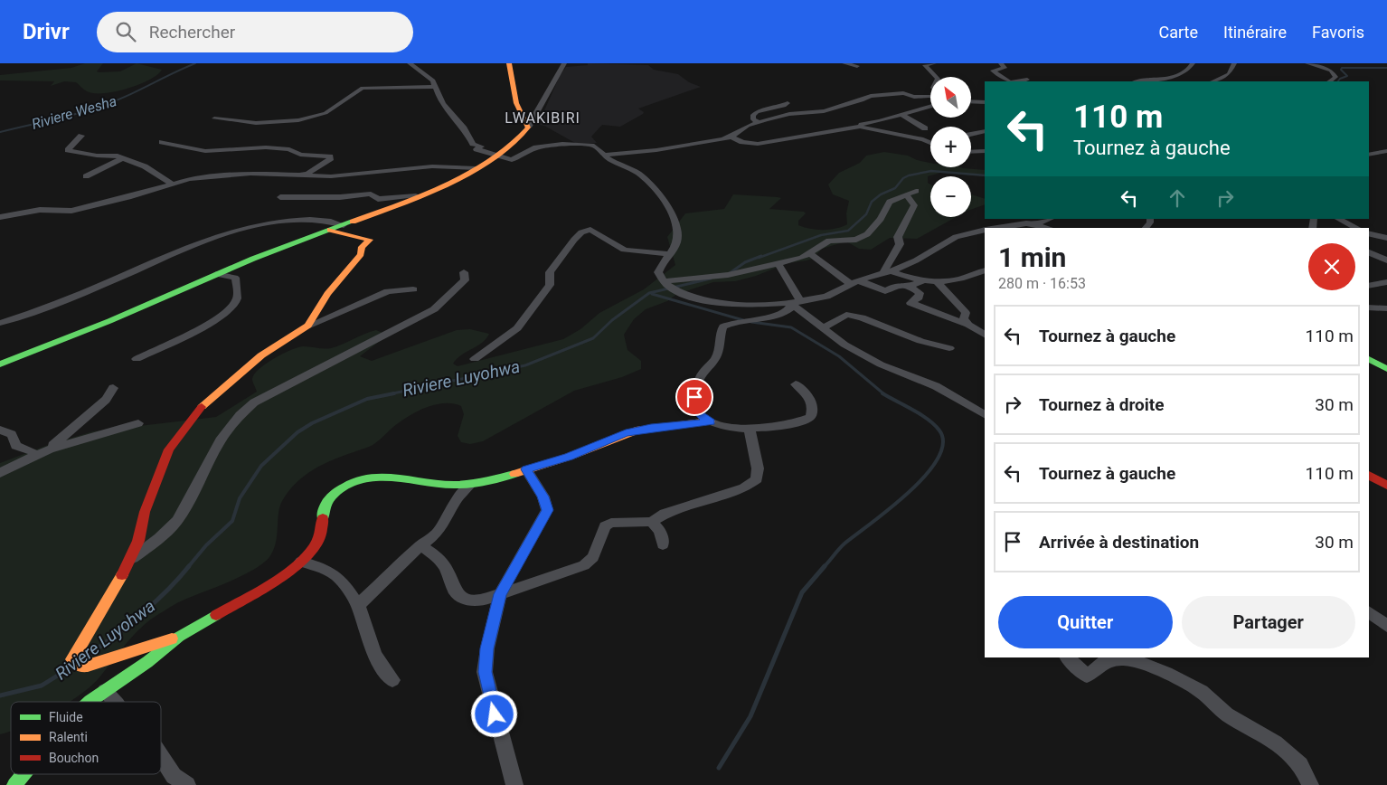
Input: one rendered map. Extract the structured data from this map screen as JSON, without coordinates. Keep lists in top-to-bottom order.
{
  "districts": ["LWAKIBIRI"],
  "water": ["Riviere Wesha", "Riviere Luyohwa"],
  "legend": ["Fluide", "Ralenti", "Bouchon"],
  "north": "top left",
  "page": {
    "header": "Drivr",
    "search": "Rechercher",
    "nav": ["Carte", "Itinéraire", "Favoris"],
    "map_buttons": ["+", "−"],
    "turn": ["110 m", "Tournez à gauche"],
    "heading": ["1 min", "280 m · 16:53"],
    "list": [
      {
        "name": "Tournez à gauche",
        "value": "110 m"
      },
      {
        "name": "Tournez à droite",
        "value": "30 m"
      },
      {
        "name": "Tournez à gauche",
        "value": "110 m"
      },
      {
        "name": "Arrivée à destination",
        "value": "30 m"
      }
    ],
    "buttons": ["Quitter", "Partager"]
  }
}
